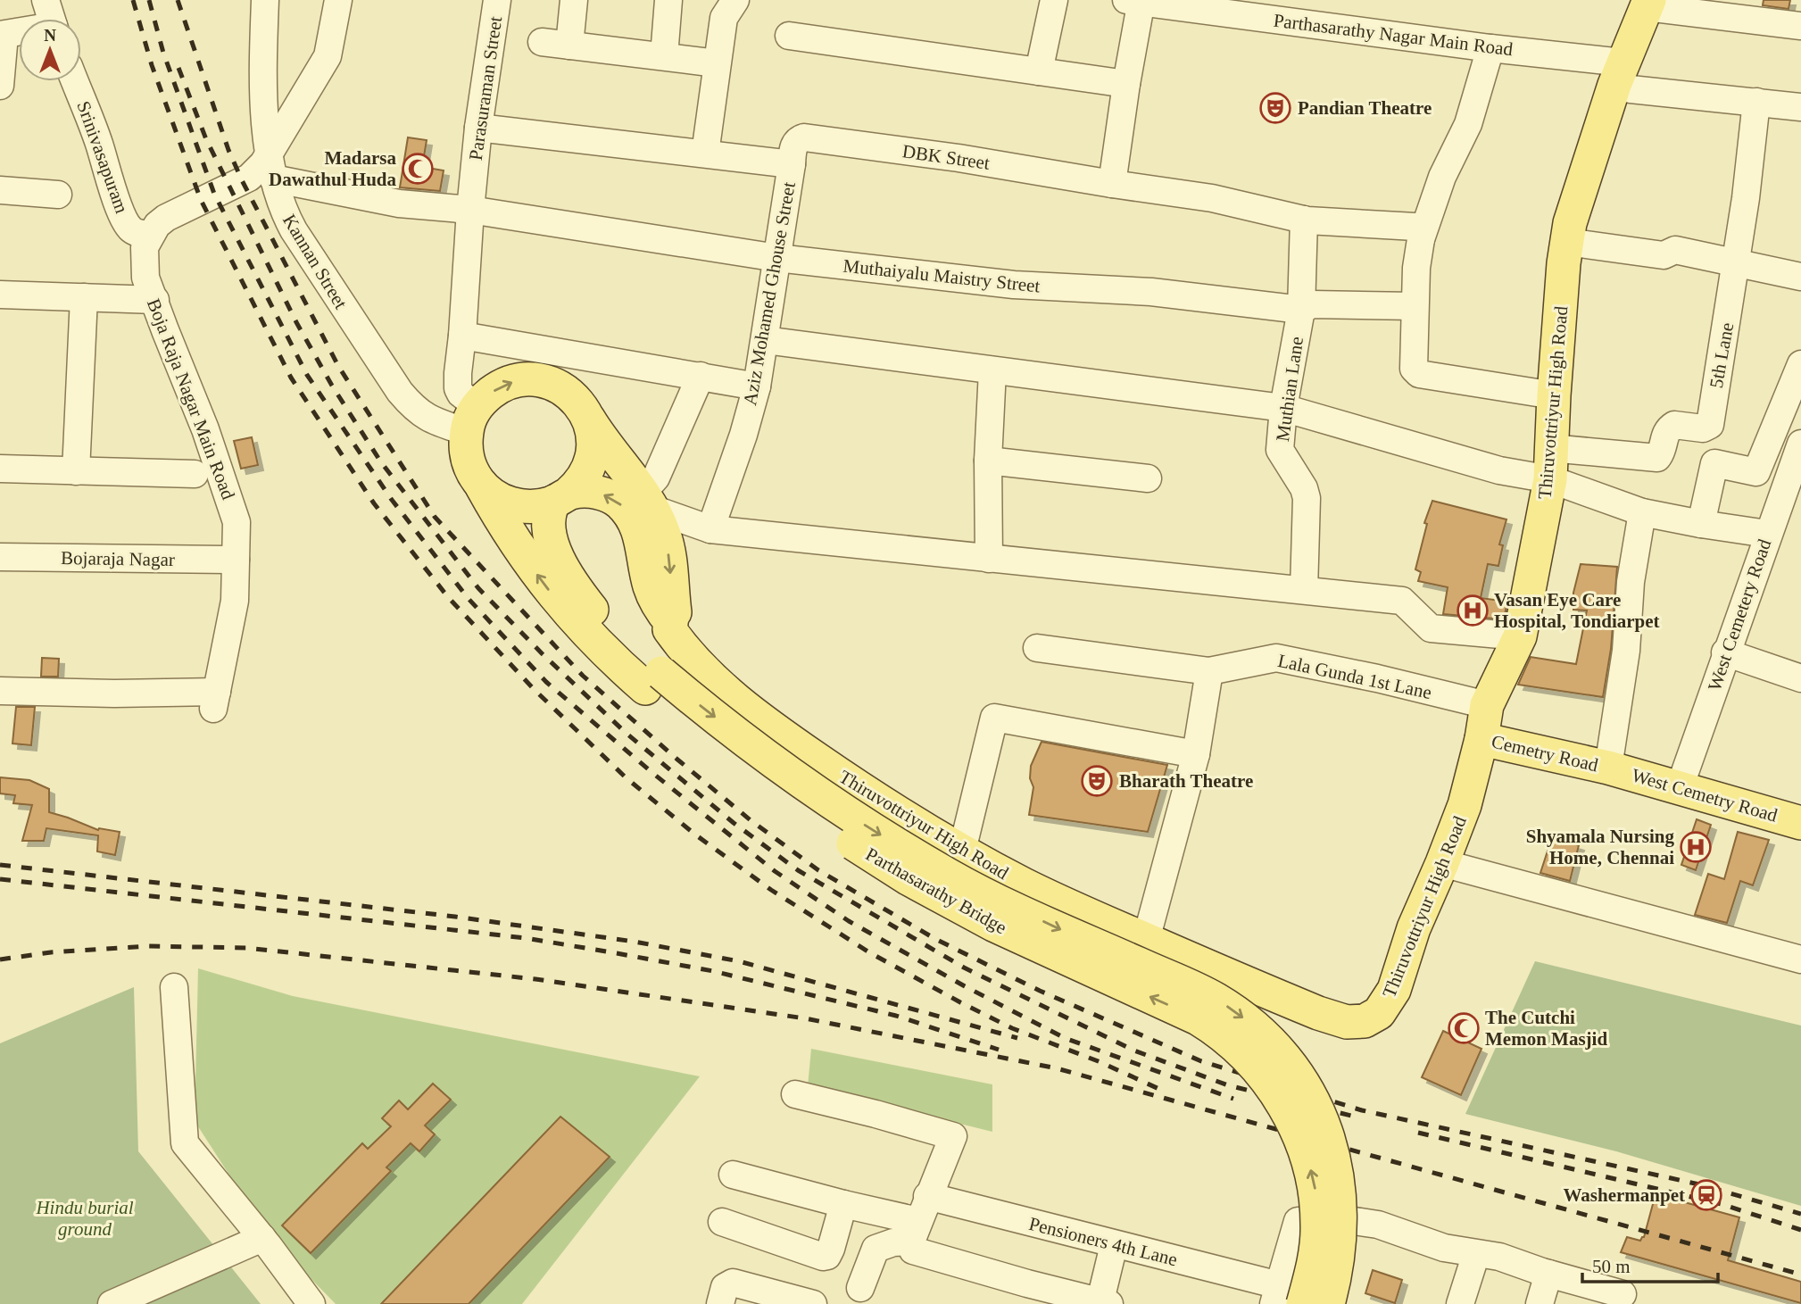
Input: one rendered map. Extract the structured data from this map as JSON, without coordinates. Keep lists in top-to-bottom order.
{
  "streets": {
    "main road": [
      "Thiruvottriyur High Road",
      "Cemetry Road",
      "West Cemetry Road",
      "Parthasarathy Bridge"
    ],
    "street": [
      "Parthasarathy Nagar Main Road",
      "Parasuraman Street",
      "Srinivasapuram",
      "DBK Street",
      "Kannan Street",
      "Muthaiyalu Maistry Street",
      "Aziz Mohamed Ghouse Street",
      "5th Lane",
      "Muthian Lane",
      "Boja Raja Nagar Main Road",
      "Bojaraja Nagar",
      "West Cemetery Road",
      "Lala Gunda 1st Lane",
      "Pensioners 4th Lane"
    ]
  },
  "crossings": [
    ["Parthasarathy Nagar Main Road", "5th Lane"],
    ["Parthasarathy Nagar Main Road", "Thiruvottriyur High Road"],
    ["Parasuraman Street", "Kannan Street"],
    ["Parasuraman Street", "Muthaiyalu Maistry Street"],
    ["Parasuraman Street", "Thiruvottriyur High Road"],
    ["Parasuraman Street", "Parthasarathy Bridge"],
    ["Srinivasapuram", "Boja Raja Nagar Main Road"],
    ["DBK Street", "Aziz Mohamed Ghouse Street"],
    ["DBK Street", "Muthian Lane"],
    ["Kannan Street", "Muthaiyalu Maistry Street"],
    ["Kannan Street", "Thiruvottriyur High Road"],
    ["Kannan Street", "Parthasarathy Bridge"],
    ["Muthaiyalu Maistry Street", "Aziz Mohamed Ghouse Street"],
    ["Muthaiyalu Maistry Street", "Muthian Lane"],
    ["5th Lane", "Thiruvottriyur High Road"],
    ["Boja Raja Nagar Main Road", "Bojaraja Nagar"],
    ["Thiruvottriyur High Road", "Lala Gunda 1st Lane"],
    ["Thiruvottriyur High Road", "Cemetry Road"],
    ["Thiruvottriyur High Road", "Parthasarathy Bridge"],
    ["West Cemetery Road", "West Cemetry Road"],
    ["Cemetry Road", "West Cemetry Road"],
    ["Parthasarathy Bridge", "Pensioners 4th Lane"]
  ],
  "parks": ["Hindu burial ground"],
  "places": {
    "theatre": ["Pandian Theatre", "Bharath Theatre"],
    "mosque": ["Madarsa Dawathul Huda", "The Cutchi Memon Masjid"],
    "hospital": ["Vasan Eye Care Hospital, Tondiarpet", "Shyamala Nursing Home, Chennai"],
    "station": ["Washermanpet"]
  },
  "scale_bar": "50 m",
  "north": "top"
}
